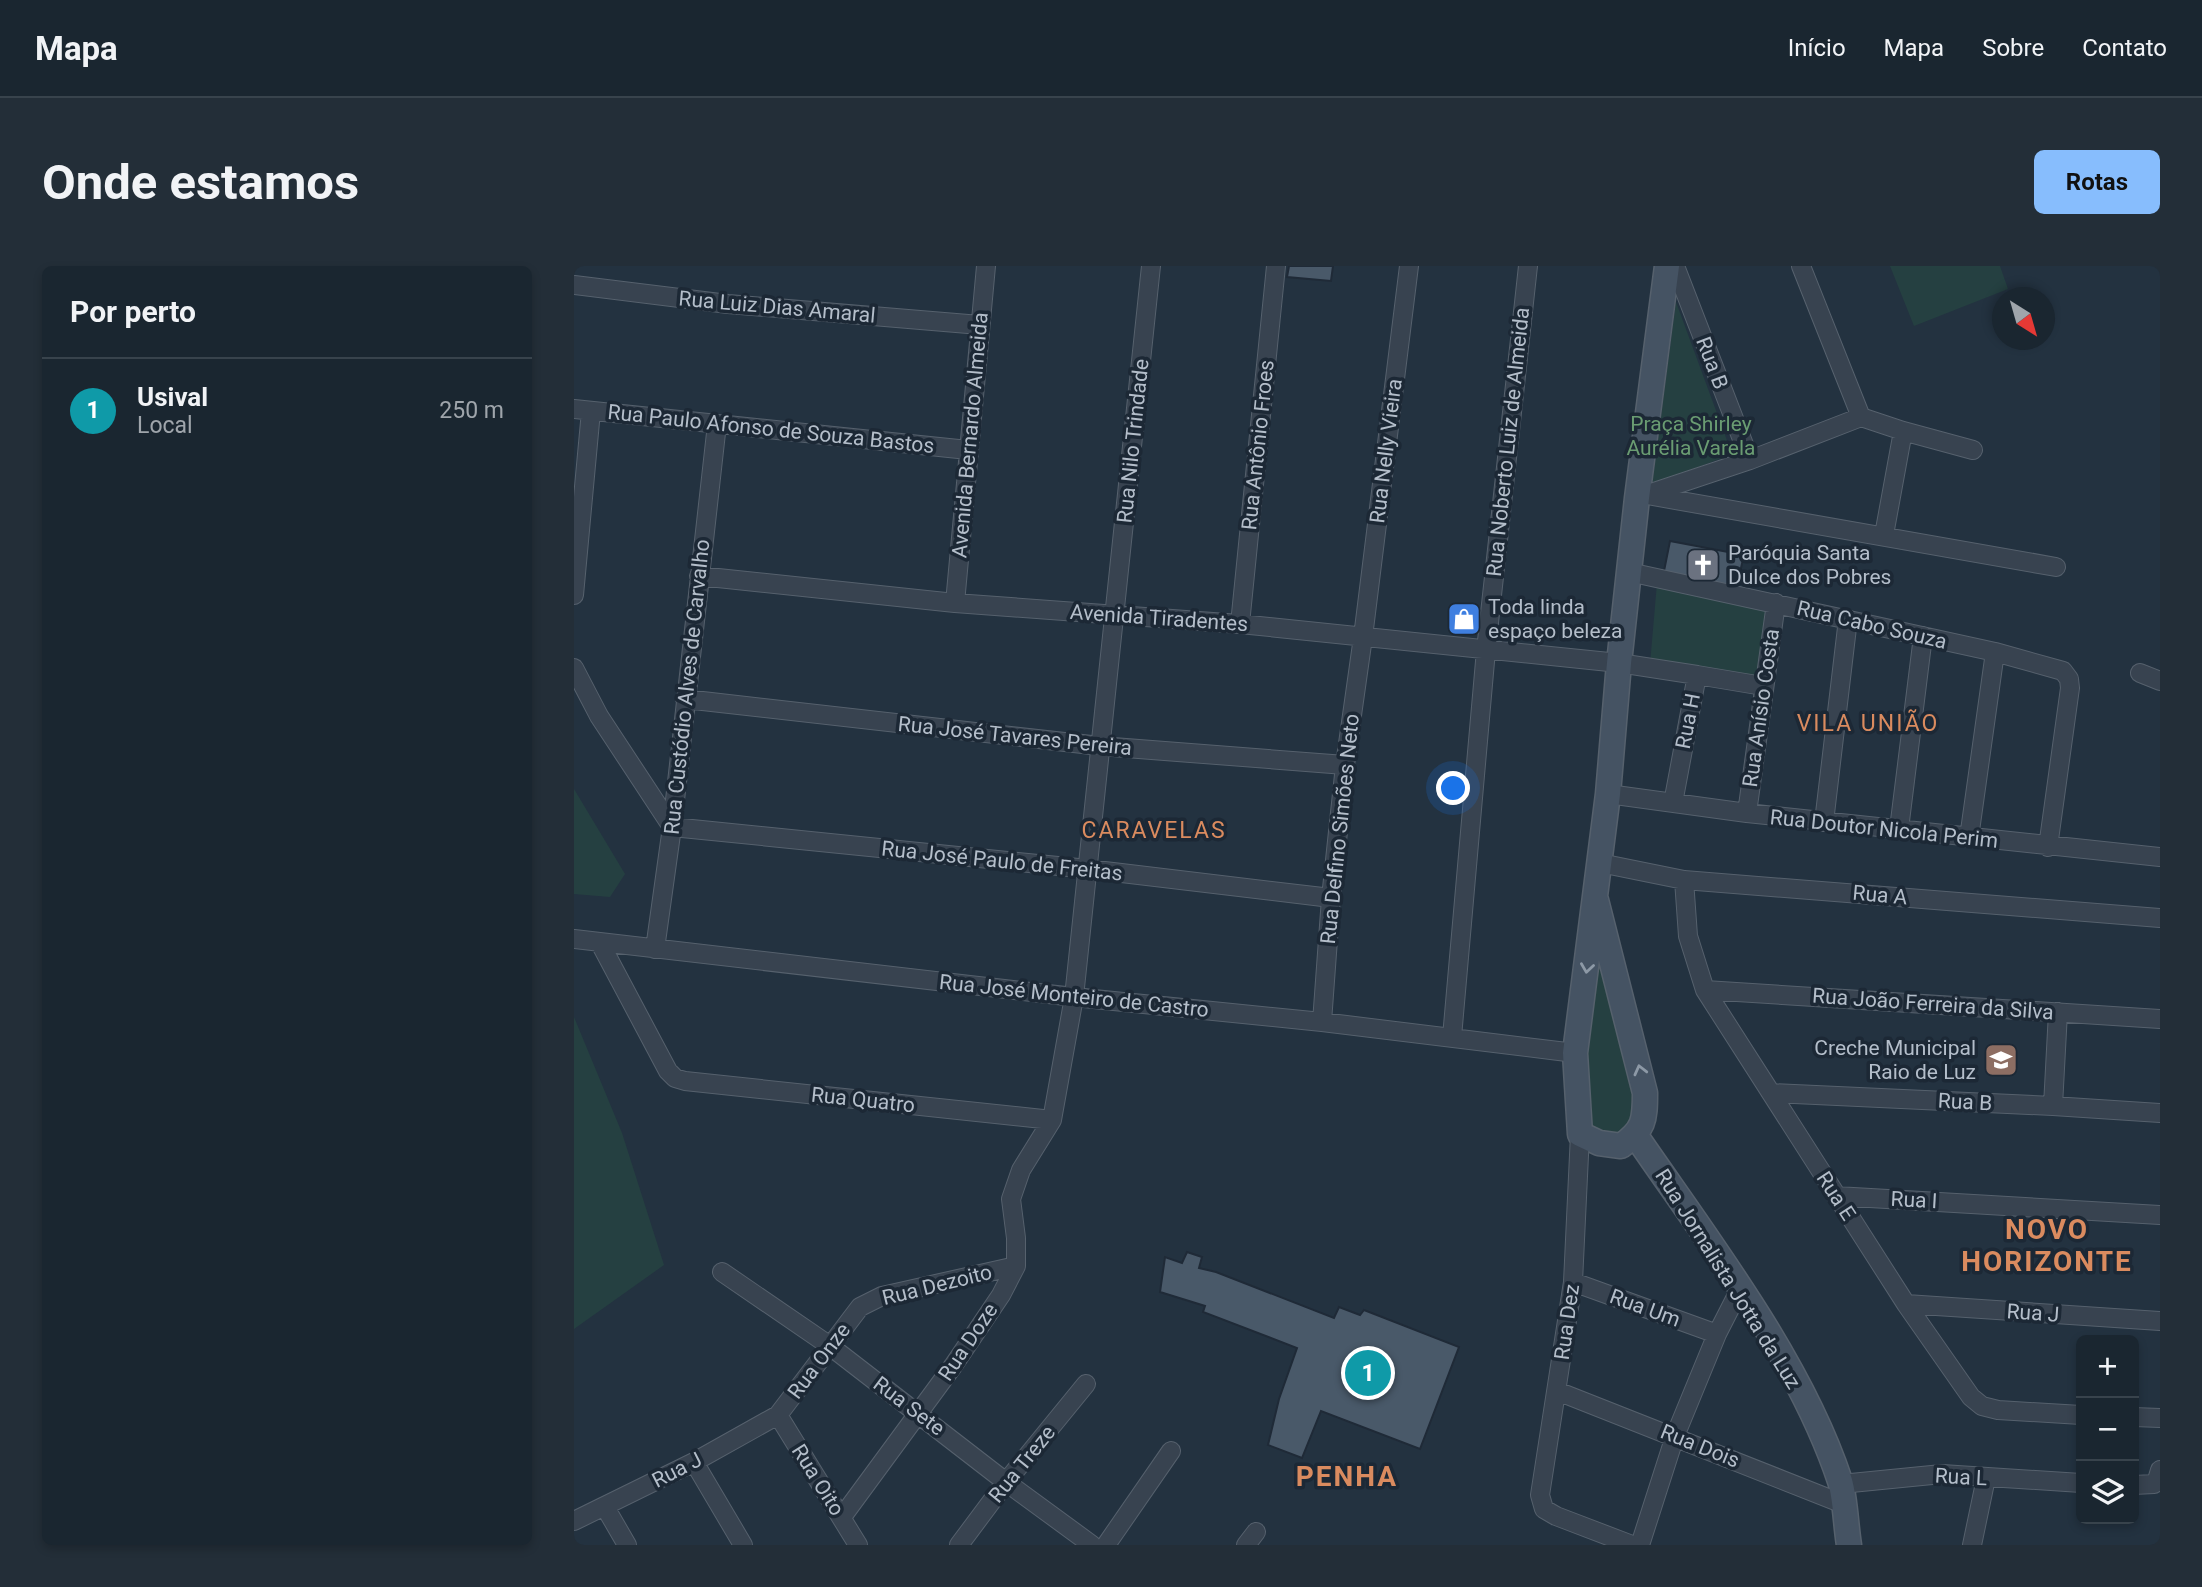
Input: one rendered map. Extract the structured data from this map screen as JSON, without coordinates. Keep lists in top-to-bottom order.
{
  "streets": {
    "street": [
      "Rua Luiz Dias Amaral",
      "Rua B",
      "Rua Paulo Afonso de Souza Bastos",
      "Avenida Bernardo Almeida",
      "Rua Nilo Trindade",
      "Rua Noberto Luiz de Almeida",
      "Rua Antônio Froes",
      "Rua Nelly Vieira",
      "Avenida Tiradentes",
      "Rua Cabo Souza",
      "Rua Custódio Alves de Carvalho",
      "Rua Anísio Costa",
      "Rua H",
      "Rua José Tavares Pereira",
      "Rua Delfino Simões Neto",
      "Rua Doutor Nicola Perim",
      "Rua José Paulo de Freitas",
      "Rua A",
      "Rua José Monteiro de Castro",
      "Rua João Ferreira da Silva",
      "Rua Quatro",
      "Rua E",
      "Rua I",
      "Rua Jornalista Jotta da Luz",
      "Rua Dezoito",
      "Rua Um",
      "Rua J",
      "Rua Dez",
      "Rua Doze",
      "Rua Onze",
      "Rua Sete",
      "Rua Dois",
      "Rua Treze",
      "Rua L",
      "Rua Oito"
    ]
  },
  "crossings": [
    ["Rua Luiz Dias Amaral", "Avenida Bernardo Almeida"],
    ["Rua B", "Rua E"],
    ["Rua Paulo Afonso de Souza Bastos", "Avenida Bernardo Almeida"],
    ["Rua Paulo Afonso de Souza Bastos", "Rua Custódio Alves de Carvalho"],
    ["Avenida Bernardo Almeida", "Avenida Tiradentes"],
    ["Rua Nilo Trindade", "Avenida Tiradentes"],
    ["Rua Nilo Trindade", "Rua José Tavares Pereira"],
    ["Rua Nilo Trindade", "Rua José Paulo de Freitas"],
    ["Rua Nilo Trindade", "Rua José Monteiro de Castro"],
    ["Rua Nilo Trindade", "Rua Quatro"],
    ["Rua Noberto Luiz de Almeida", "Avenida Tiradentes"],
    ["Rua Noberto Luiz de Almeida", "Rua José Monteiro de Castro"],
    ["Rua Antônio Froes", "Avenida Tiradentes"],
    ["Rua Nelly Vieira", "Avenida Tiradentes"],
    ["Rua Nelly Vieira", "Rua Delfino Simões Neto"],
    ["Avenida Tiradentes", "Rua Custódio Alves de Carvalho"],
    ["Avenida Tiradentes", "Rua H"],
    ["Avenida Tiradentes", "Rua Delfino Simões Neto"],
    ["Rua Cabo Souza", "Rua Anísio Costa"],
    ["Rua Cabo Souza", "Rua Doutor Nicola Perim"],
    ["Rua Custódio Alves de Carvalho", "Rua José Tavares Pereira"],
    ["Rua Custódio Alves de Carvalho", "Rua José Paulo de Freitas"],
    ["Rua Custódio Alves de Carvalho", "Rua José Monteiro de Castro"],
    ["Rua Anísio Costa", "Rua Doutor Nicola Perim"],
    ["Rua H", "Rua Doutor Nicola Perim"],
    ["Rua José Tavares Pereira", "Rua Delfino Simões Neto"],
    ["Rua Delfino Simões Neto", "Rua José Paulo de Freitas"],
    ["Rua Delfino Simões Neto", "Rua José Monteiro de Castro"],
    ["Rua A", "Rua E"],
    ["Rua José Monteiro de Castro", "Rua Quatro"],
    ["Rua João Ferreira da Silva", "Rua E"],
    ["Rua E", "Rua I"],
    ["Rua E", "Rua J"],
    ["Rua Jornalista Jotta da Luz", "Rua Dois"],
    ["Rua Jornalista Jotta da Luz", "Rua L"],
    ["Rua Dezoito", "Rua Doze"],
    ["Rua Dezoito", "Rua Onze"],
    ["Rua Um", "Rua Dez"],
    ["Rua J", "Rua Onze"],
    ["Rua J", "Rua Oito"],
    ["Rua Dez", "Rua Dois"],
    ["Rua Doze", "Rua Sete"],
    ["Rua Doze", "Rua Oito"],
    ["Rua Onze", "Rua Sete"],
    ["Rua Onze", "Rua Oito"],
    ["Rua Sete", "Rua Treze"],
    ["Rua Dois", "Rua L"]
  ],
  "districts": [
    "VILA UNIÃO",
    "CARAVELAS",
    "NOVO HORIZONTE",
    "PENHA"
  ],
  "parks": ["Praça Shirley Aurélia Varela"],
  "places": {
    "church": ["Paróquia Santa Dulce dos Pobres"],
    "shop": ["Toda linda espaço beleza"],
    "school or university": ["Creche Municipal Raio de Luz"]
  },
  "north": "bottom right",
  "page": {
    "header": "Mapa",
    "nav": [
      "Início",
      "Mapa",
      "Sobre",
      "Contato"
    ],
    "buttons": "Rotas",
    "title": "Onde estamos",
    "heading": "Por perto",
    "list": [
      {
        "mark": "1",
        "name": "Usival",
        "note": "Local",
        "value": "250 m"
      }
    ],
    "map_buttons": ["+", "−"],
    "pins": "1"
  }
}
